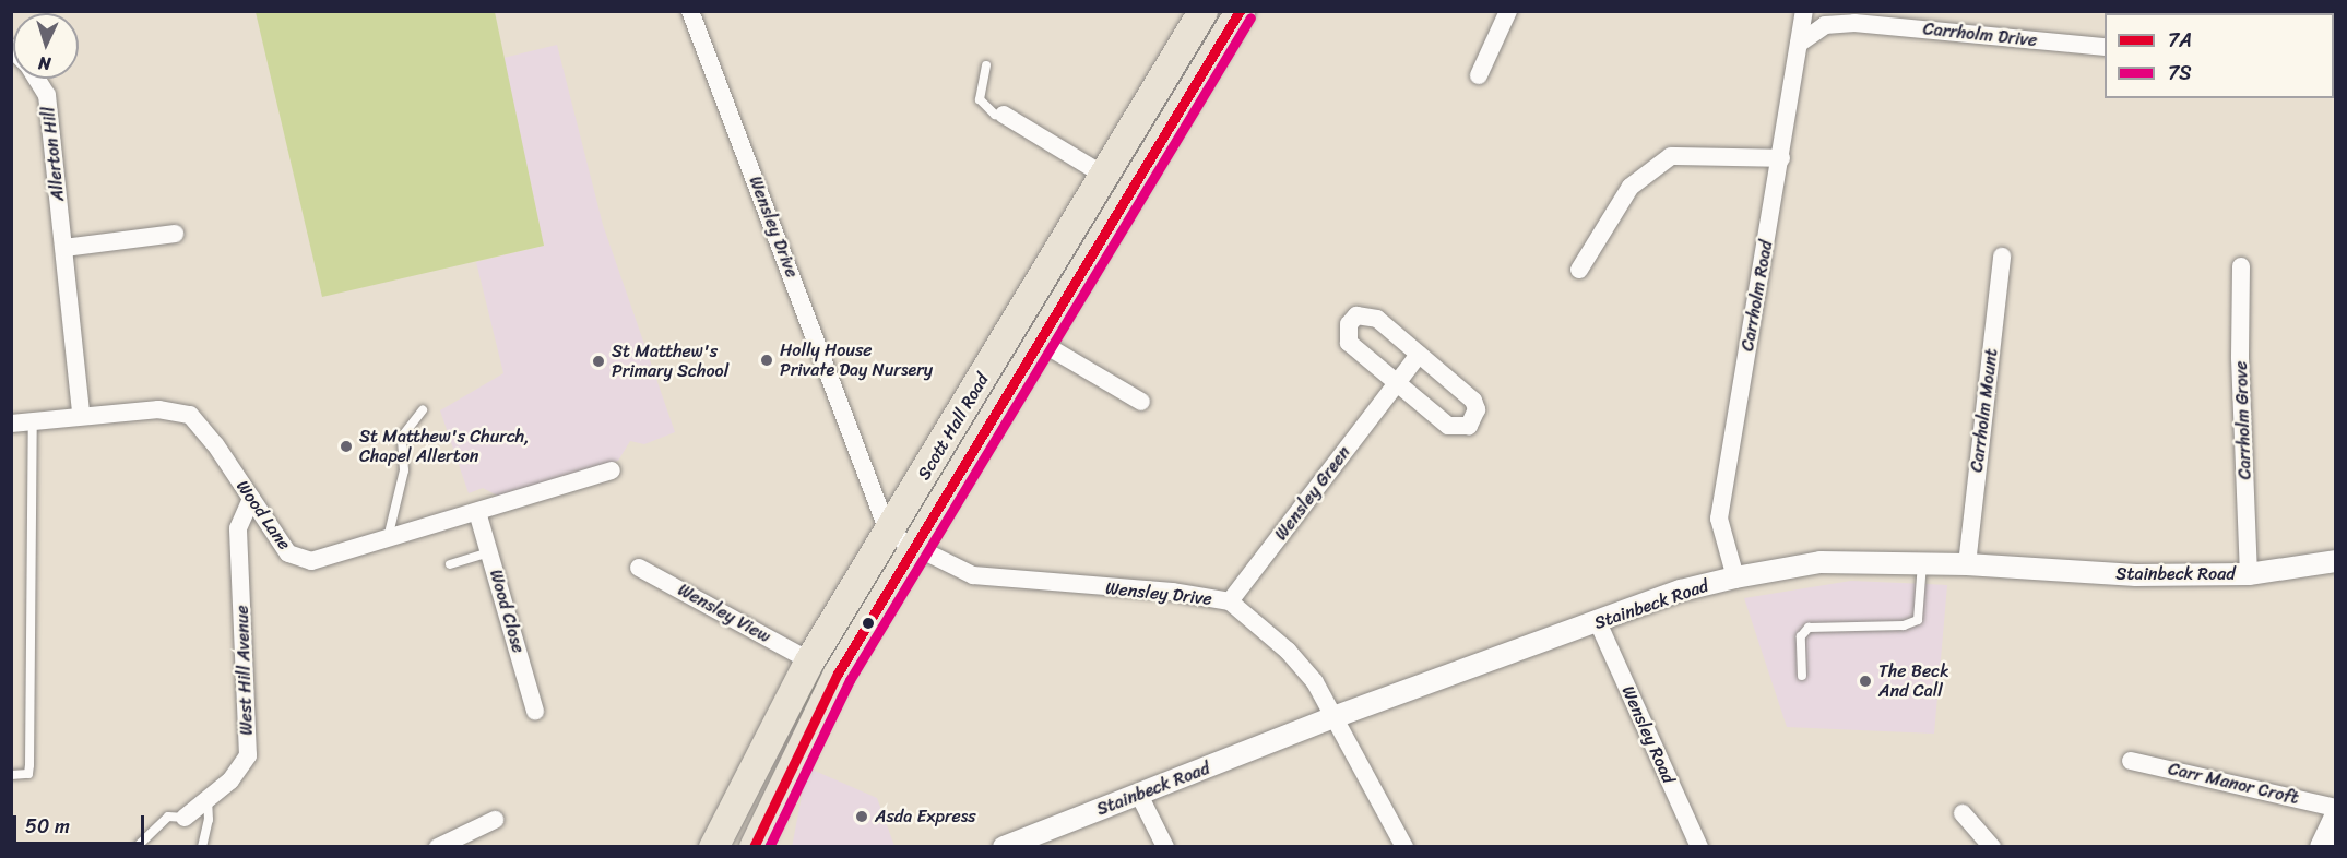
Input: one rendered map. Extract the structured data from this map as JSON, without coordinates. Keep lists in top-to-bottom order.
{
  "streets": {
    "highway": ["Scott Hall Road"],
    "street": [
      "Carrholm Drive",
      "Allerton Hill",
      "Wensley Drive",
      "Carrholm Road",
      "Carrholm Mount",
      "Carrholm Grove",
      "Wensley Green",
      "Wood Lane",
      "Stainbeck Road",
      "Wood Close",
      "Wensley View",
      "West Hill Avenue",
      "Wensley Road",
      "Carr Manor Croft"
    ]
  },
  "crossings": [
    ["Carrholm Drive", "Carrholm Road"],
    ["Allerton Hill", "Wood Lane"],
    ["Wensley Drive", "Scott Hall Road"],
    ["Wensley Drive", "Wensley Green"],
    ["Wensley Drive", "Stainbeck Road"],
    ["Carrholm Road", "Stainbeck Road"],
    ["Carrholm Mount", "Stainbeck Road"],
    ["Carrholm Grove", "Stainbeck Road"],
    ["Scott Hall Road", "Wensley View"],
    ["Wood Lane", "Wood Close"],
    ["Wood Lane", "West Hill Avenue"],
    ["Stainbeck Road", "Wensley Road"]
  ],
  "places": [
    "Holly House Private Day Nursery",
    "St Matthew's Primary School",
    "St Matthew's Church, Chapel Allerton",
    "The Beck And Call",
    "Asda Express"
  ],
  "lines": ["transit line 7A", "transit line 7S"],
  "legend": ["7A", "7S"],
  "scale_bar": "50 m",
  "north": "bottom"
}
